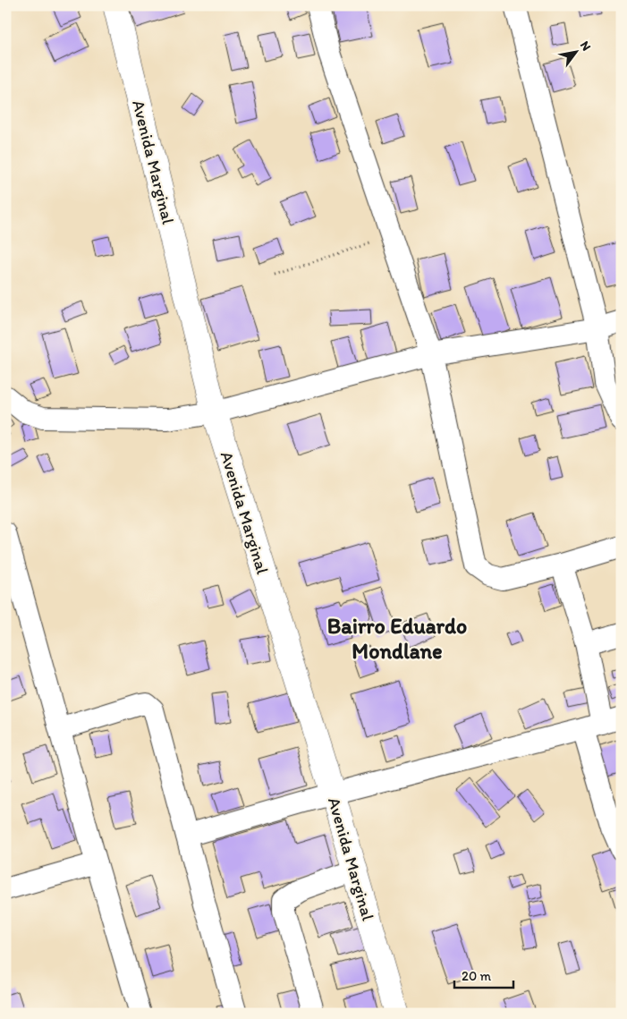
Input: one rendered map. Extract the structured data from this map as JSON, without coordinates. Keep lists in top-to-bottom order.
{
  "streets": {
    "street": ["Avenida Marginal"]
  },
  "districts": ["Bairro Eduardo Mondlane"],
  "scale_bar": "20 m",
  "north": "top right"
}
